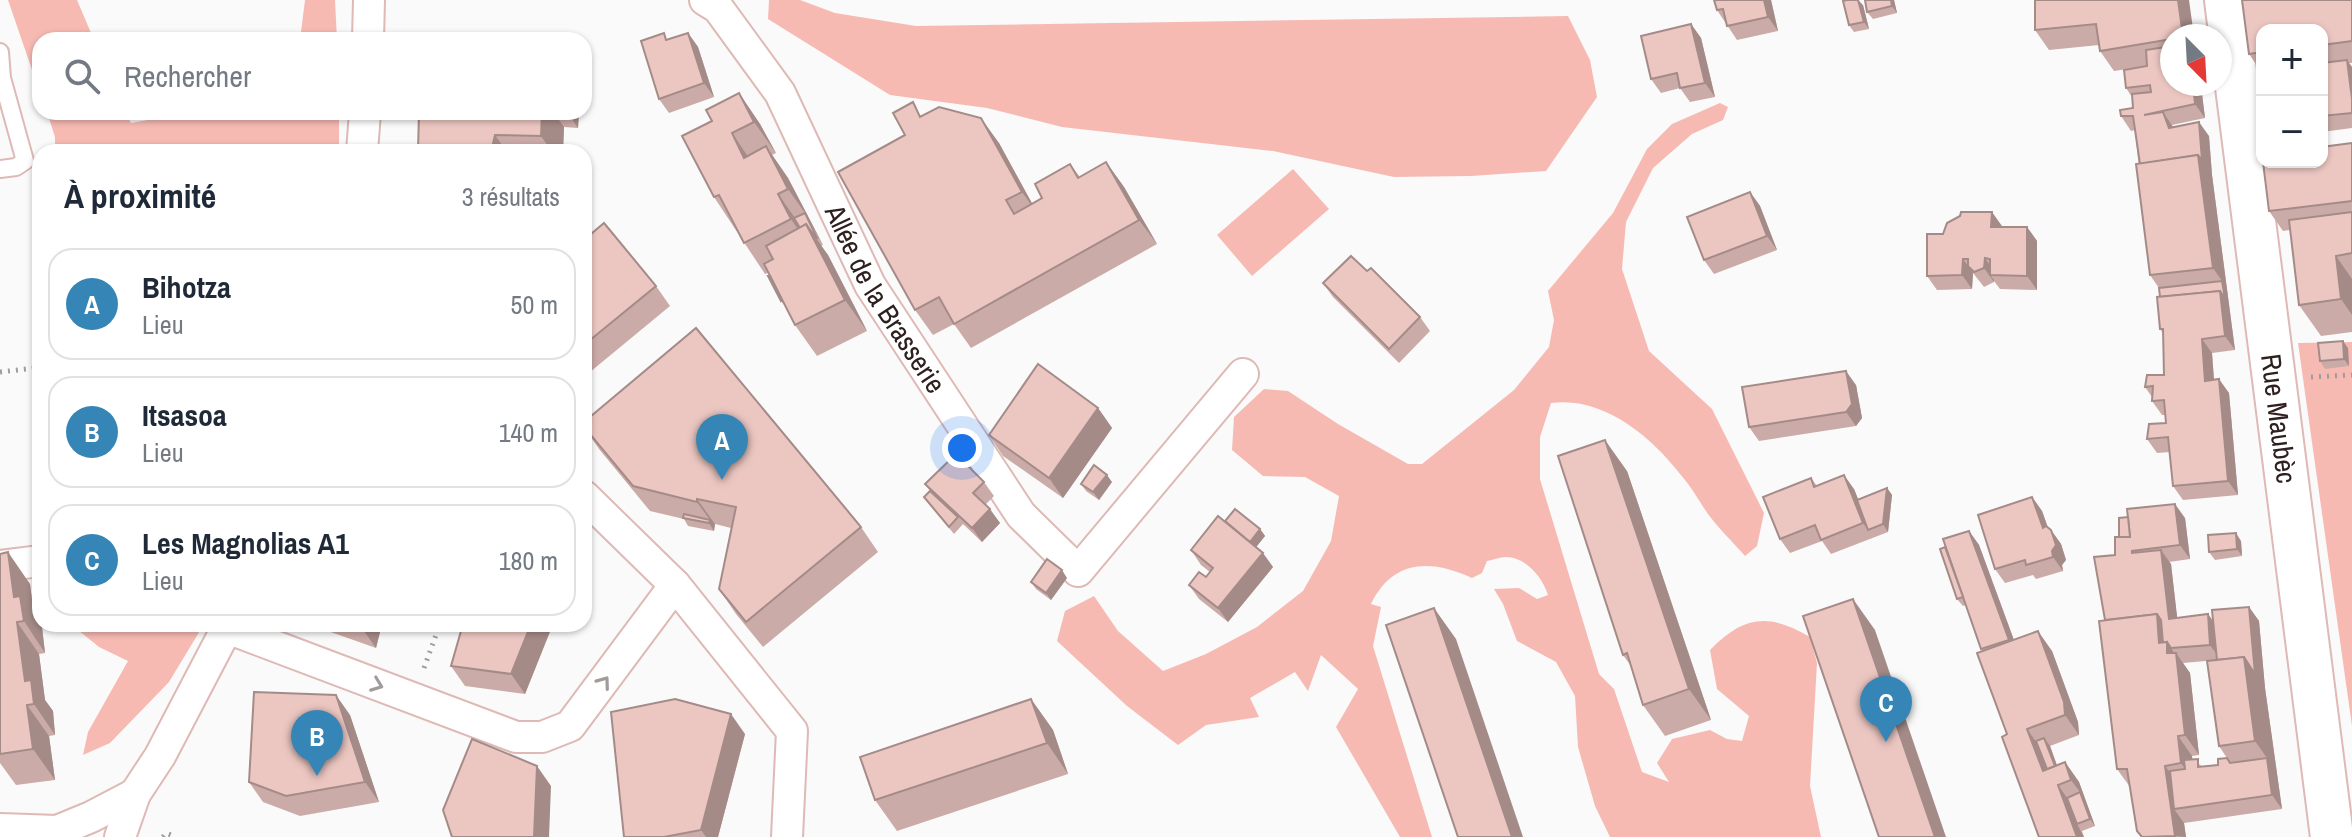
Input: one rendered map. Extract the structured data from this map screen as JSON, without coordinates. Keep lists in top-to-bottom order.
{
  "streets": {
    "main road": ["Rue Maubèc"],
    "street": ["Allée de la Brasserie"]
  },
  "north": "bottom right",
  "page": {
    "map_buttons": ["+", "−"],
    "search": "Rechercher",
    "heading": ["À proximité", "3 résultats"],
    "list": [
      {
        "mark": "A",
        "name": "Bihotza",
        "note": "Lieu",
        "value": "50 m"
      },
      {
        "mark": "B",
        "name": "Itsasoa",
        "note": "Lieu",
        "value": "140 m"
      },
      {
        "mark": "C",
        "name": "Les Magnolias A1",
        "note": "Lieu",
        "value": "180 m"
      }
    ],
    "pins": ["A", "C", "B"]
  }
}
